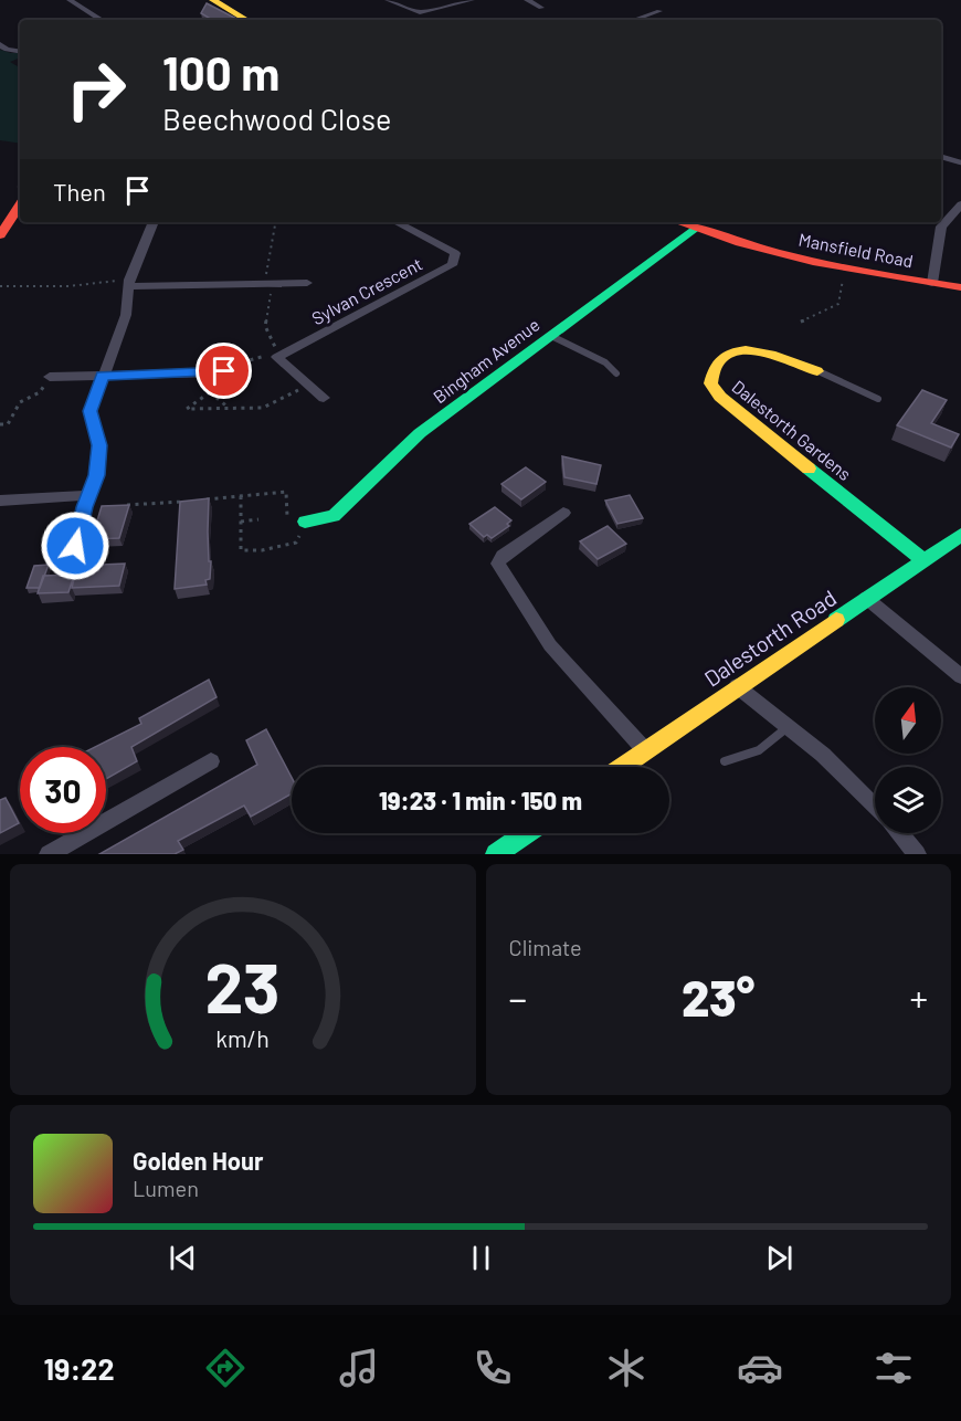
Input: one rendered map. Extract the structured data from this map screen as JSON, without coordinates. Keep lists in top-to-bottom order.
{
  "streets": {
    "street": [
      "Mansfield Road",
      "Sylvan Crescent",
      "Bingham Avenue",
      "Dalestorth Gardens",
      "Dalestorth Road"
    ]
  },
  "crossings": [
    ["Mansfield Road", "Bingham Avenue"],
    ["Dalestorth Gardens", "Dalestorth Road"]
  ],
  "north": "top",
  "page": {
    "turn": ["100 m", "Beechwood Close"],
    "then": "Then",
    "limit": "30",
    "trip": "19:23 · 1 min · 150 m",
    "tile": "Climate",
    "heat": ["−", "23°", "+"],
    "song": ["Golden Hour", "Lumen"],
    "tabs": "19:22",
    "gauge": ["23", "km/h"]
  }
}
